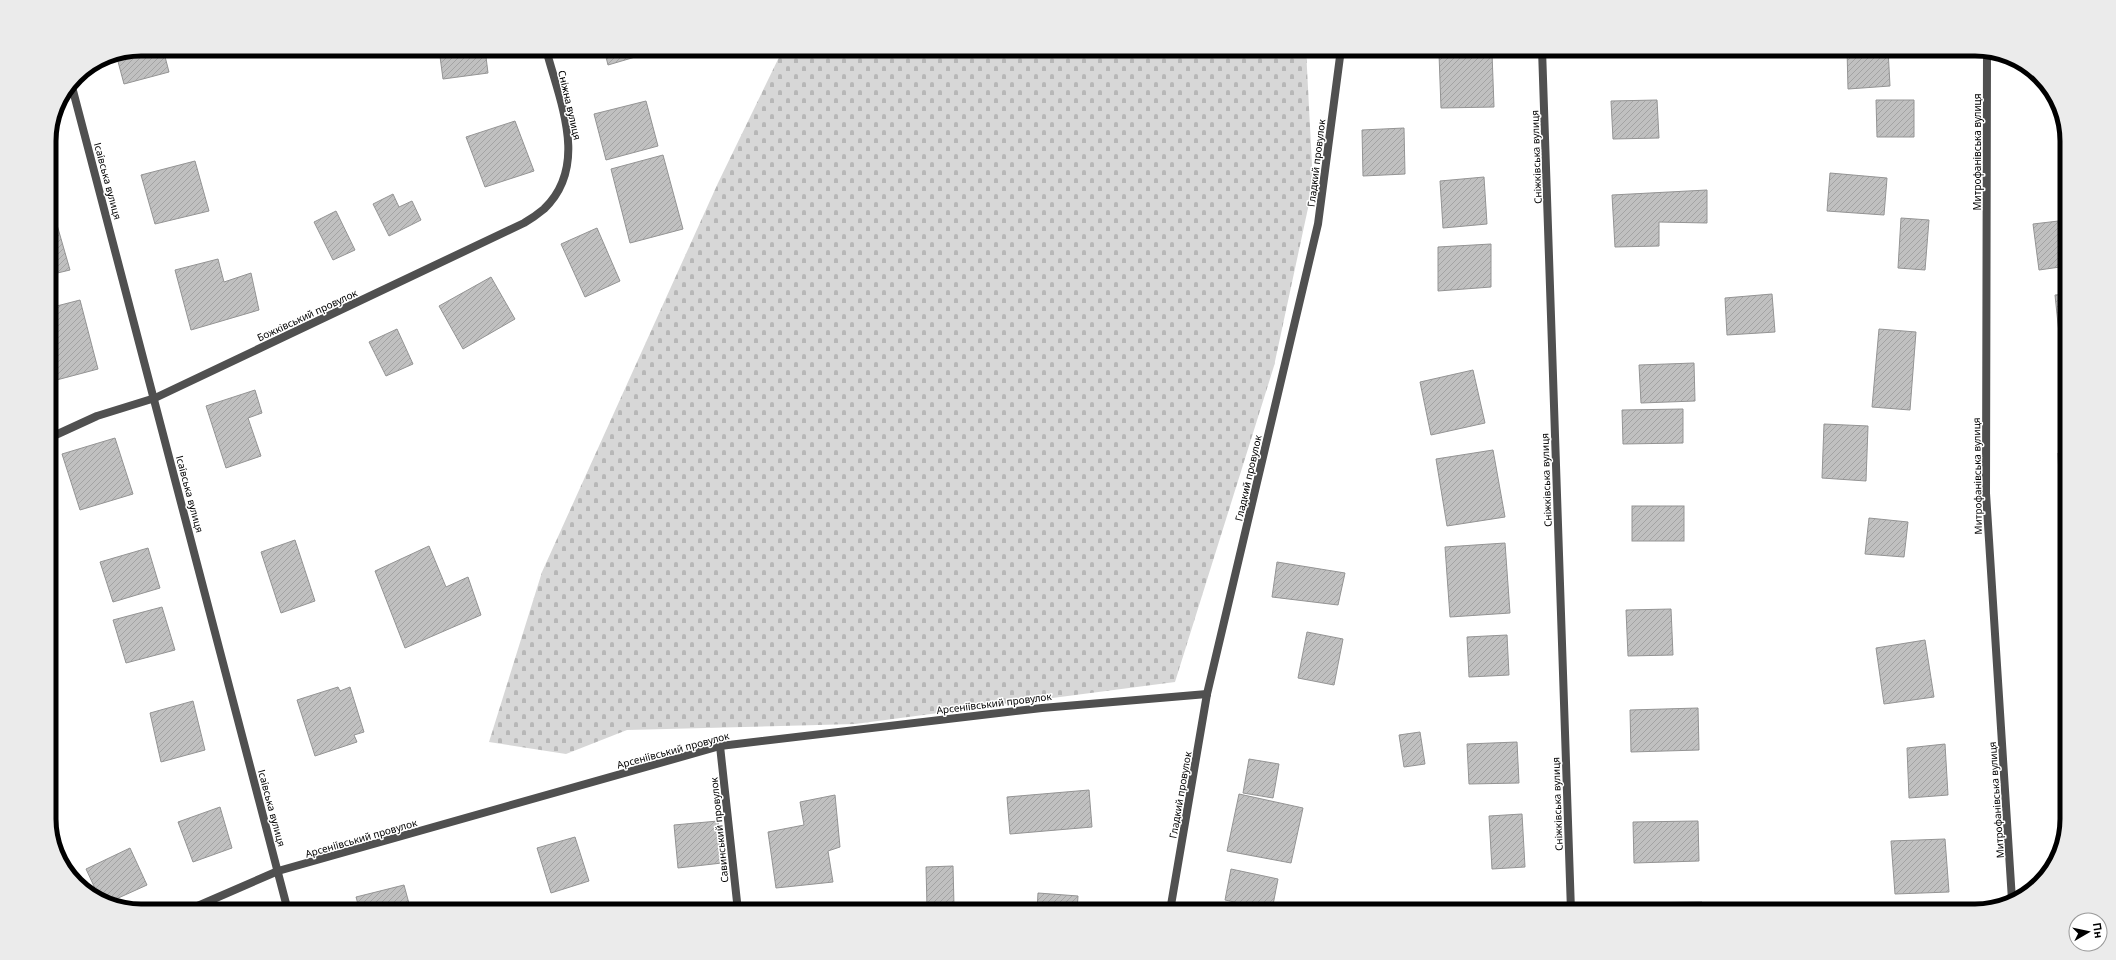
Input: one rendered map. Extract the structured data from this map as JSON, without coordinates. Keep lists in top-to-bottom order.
{
  "streets": {
    "street": [
      "Сніжна вулиця",
      "Митрофанівська вулиця",
      "Сніжківська вулиця",
      "Гладкий провулок",
      "Ісаївська вулиця",
      "Божківський провулок",
      "Арсеніївський провулок",
      "Савинський провулок"
    ]
  },
  "crossings": [
    ["Сніжна вулиця", "Божківський провулок"],
    ["Гладкий провулок", "Арсеніївський провулок"],
    ["Ісаївська вулиця", "Божківський провулок"],
    ["Ісаївська вулиця", "Арсеніївський провулок"],
    ["Арсеніївський провулок", "Савинський провулок"]
  ],
  "north": "right"
}
